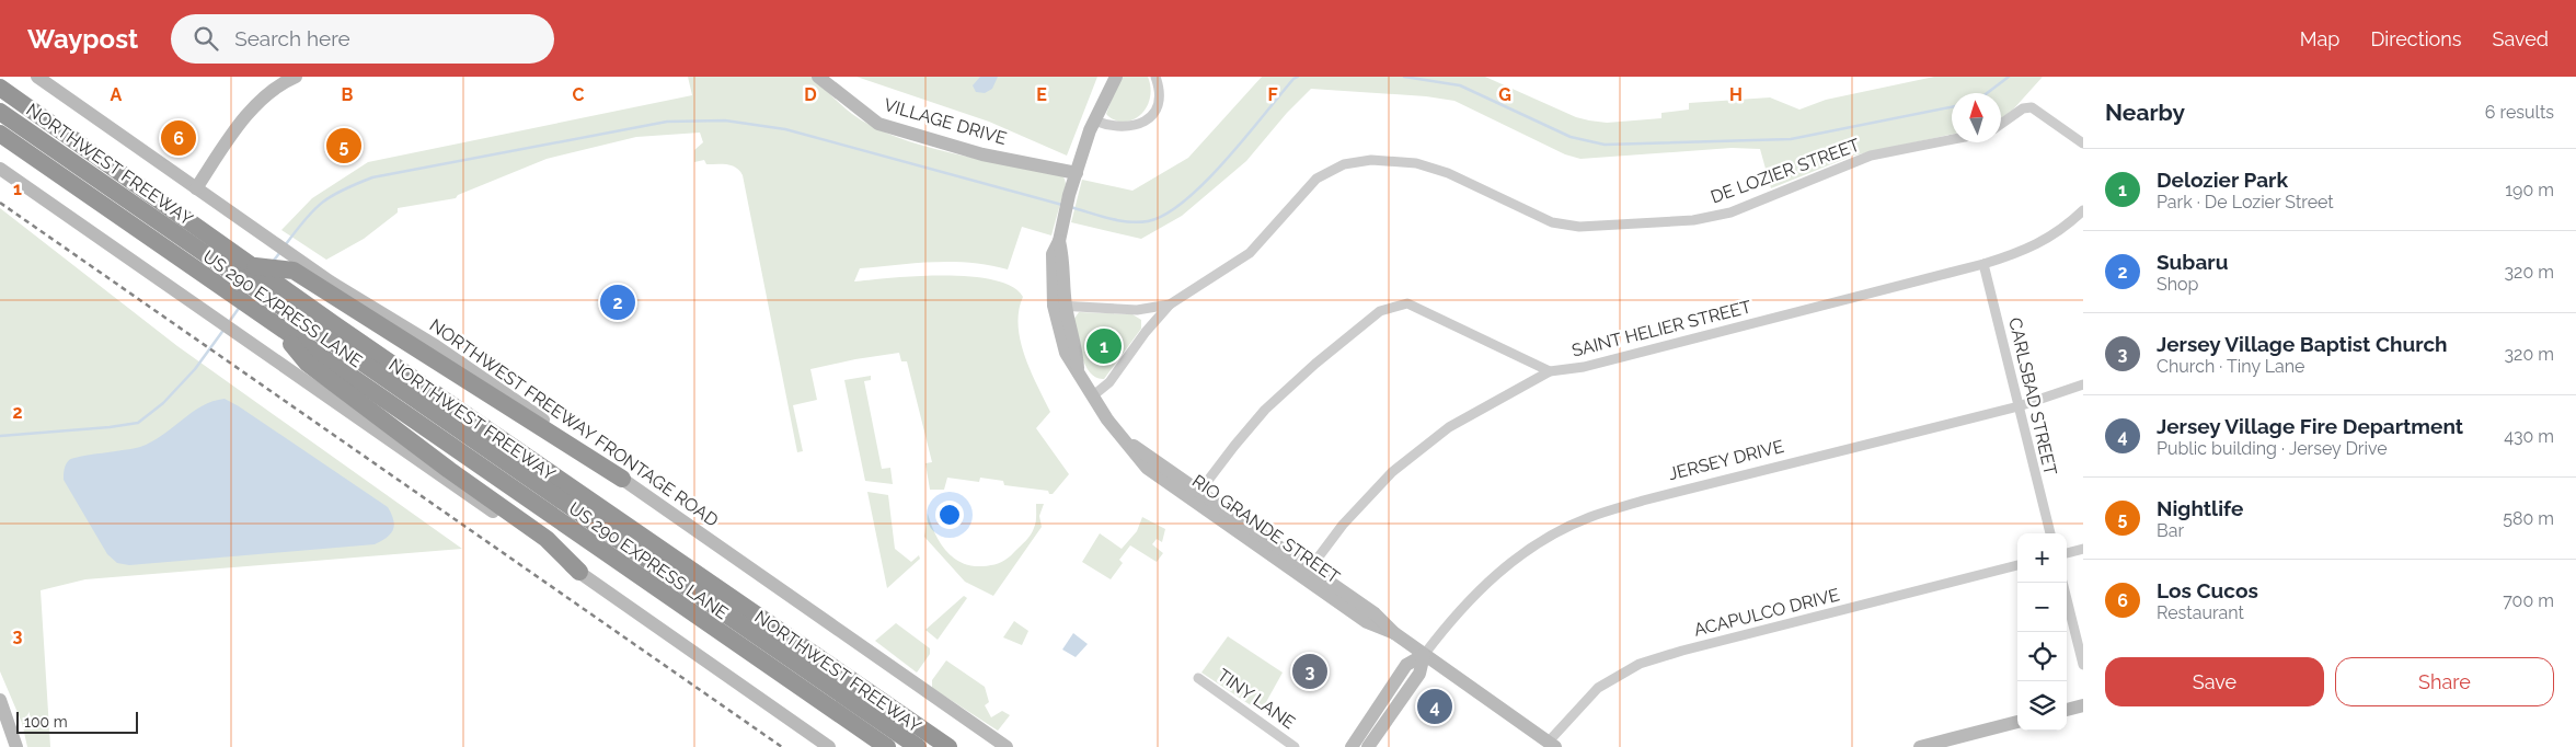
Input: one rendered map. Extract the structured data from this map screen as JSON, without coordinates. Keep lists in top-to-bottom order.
{
  "streets": {
    "highway": ["NORTHWEST FREEWAY", "US 290 EXPRESS LANE"],
    "main road": [
      "VILLAGE DRIVE",
      "NORTHWEST FREEWAY FRONTAGE ROAD",
      "JERSEY DRIVE",
      "RIO GRANDE STREET"
    ],
    "street": [
      "DE LOZIER STREET",
      "SAINT HELIER STREET",
      "CARLSBAD STREET",
      "ACAPULCO DRIVE",
      "TINY LANE"
    ]
  },
  "crossings": [
    ["VILLAGE DRIVE", "RIO GRANDE STREET"],
    ["NORTHWEST FREEWAY", "US 290 EXPRESS LANE"],
    ["DE LOZIER STREET", "RIO GRANDE STREET"],
    ["SAINT HELIER STREET", "CARLSBAD STREET"],
    ["SAINT HELIER STREET", "RIO GRANDE STREET"],
    ["CARLSBAD STREET", "JERSEY DRIVE"],
    ["JERSEY DRIVE", "RIO GRANDE STREET"],
    ["RIO GRANDE STREET", "ACAPULCO DRIVE"]
  ],
  "scale_bar": "100 m",
  "north": "top",
  "page": {
    "header": "Waypost",
    "search": "Search here",
    "nav": ["Map", "Directions", "Saved"],
    "heading": ["Nearby", "6 results"],
    "pins": [
      "6",
      "5",
      "2",
      "1",
      "3",
      "4"
    ],
    "list": [
      {
        "mark": "1",
        "name": "Delozier Park",
        "note": "Park · De Lozier Street",
        "value": "190 m"
      },
      {
        "mark": "2",
        "name": "Subaru",
        "note": "Shop",
        "value": "320 m"
      },
      {
        "mark": "3",
        "name": "Jersey Village Baptist Church",
        "note": "Church · Tiny Lane",
        "value": "320 m"
      },
      {
        "mark": "4",
        "name": "Jersey Village Fire Department",
        "note": "Public building · Jersey Drive",
        "value": "430 m"
      },
      {
        "mark": "5",
        "name": "Nightlife",
        "note": "Bar",
        "value": "580 m"
      },
      {
        "mark": "6",
        "name": "Los Cucos",
        "note": "Restaurant",
        "value": "700 m"
      }
    ],
    "map_buttons": ["+", "−"],
    "buttons": ["Save", "Share"],
    "scale": "100 m"
  },
  "grid": {
    "columns": [
      "A",
      "B",
      "C",
      "D",
      "E",
      "F",
      "G",
      "H"
    ],
    "rows": ["1", "2", "3"]
  }
}
